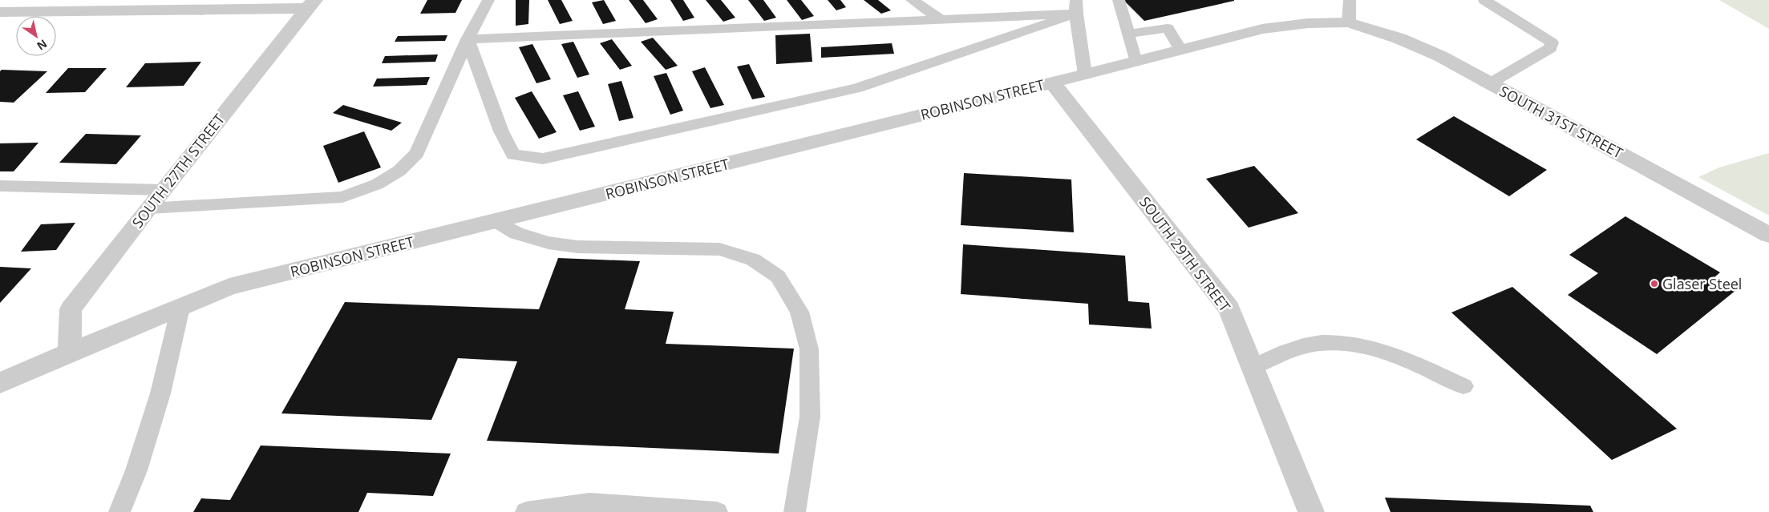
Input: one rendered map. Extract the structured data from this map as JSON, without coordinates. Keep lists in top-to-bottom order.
{
  "streets": {
    "street": [
      "ROBINSON STREET",
      "SOUTH 31ST STREET",
      "SOUTH 27TH STREET",
      "SOUTH 29TH STREET"
    ]
  },
  "crossings": [
    ["ROBINSON STREET", "SOUTH 31ST STREET"],
    ["ROBINSON STREET", "SOUTH 27TH STREET"],
    ["ROBINSON STREET", "SOUTH 29TH STREET"]
  ],
  "places": ["Glaser Steel"],
  "north": "bottom right"
}
